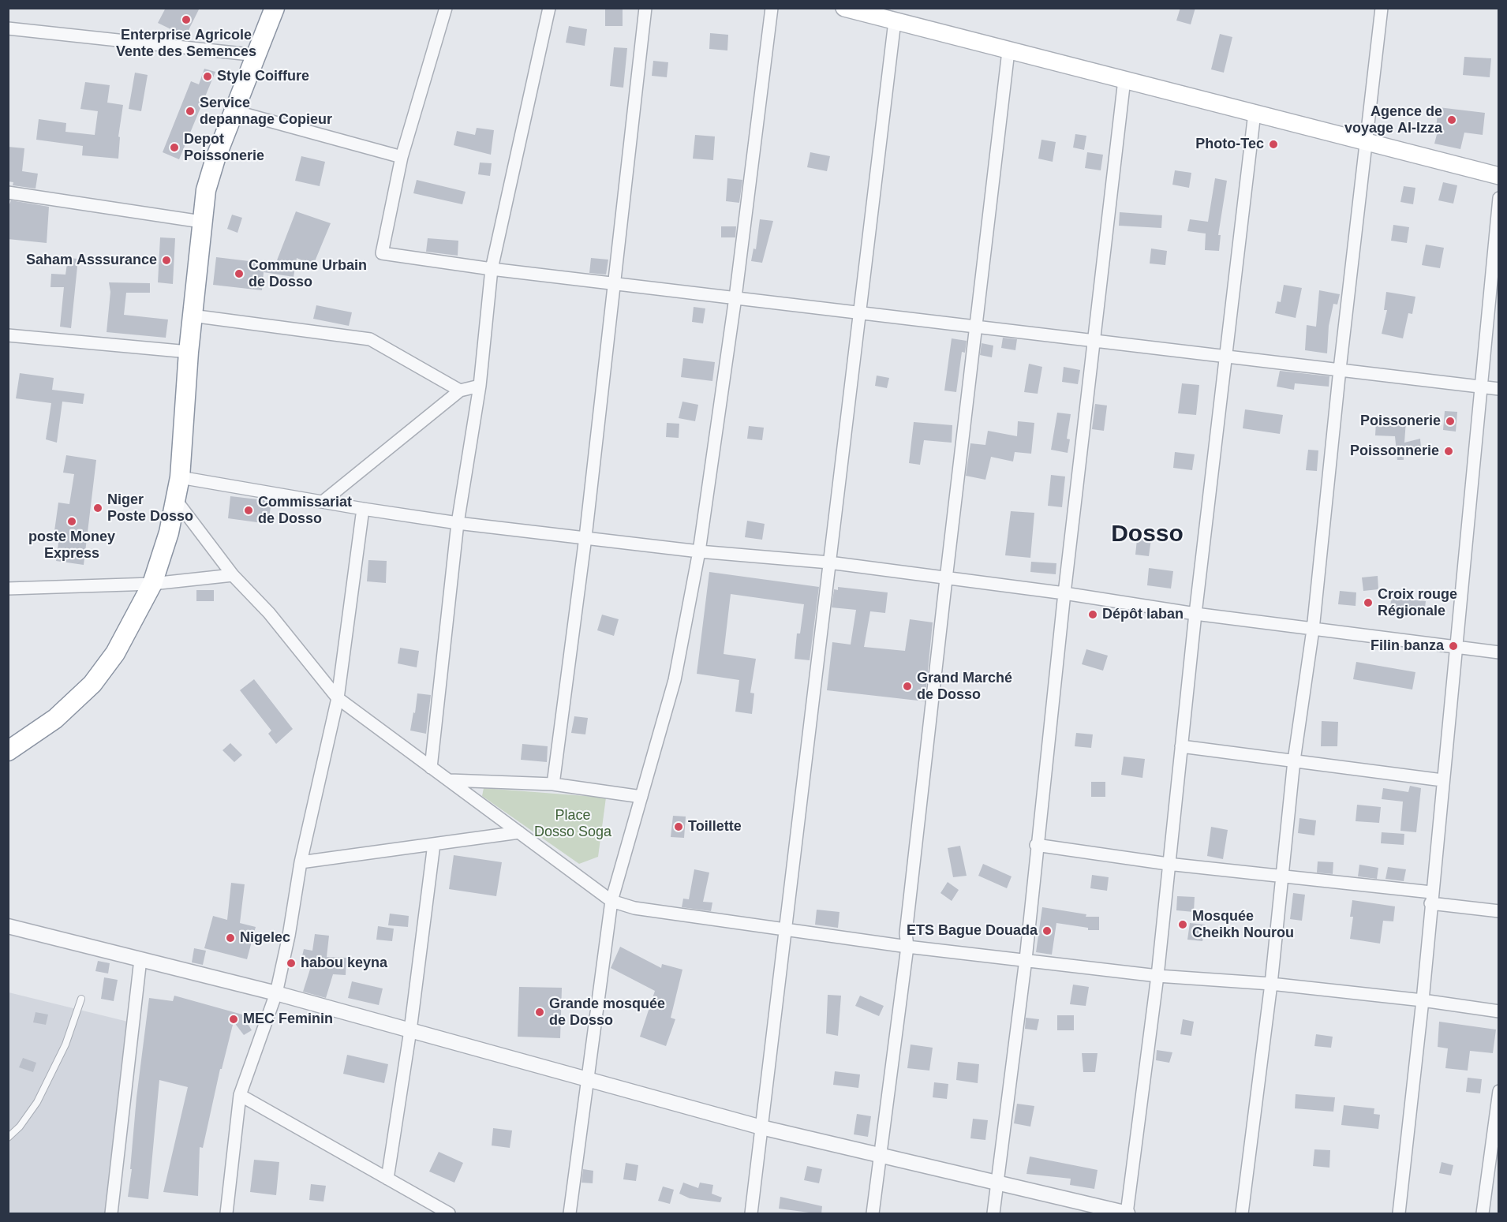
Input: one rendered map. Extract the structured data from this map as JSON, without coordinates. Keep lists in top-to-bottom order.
{
  "districts": ["Dosso"],
  "parks": ["Place Dosso Soga"],
  "places": [
    "Enterprise Agricole Vente des Semences",
    "Style Coiffure",
    "Service depannage Copieur",
    "Agence de voyage Al-Izza",
    "Photo-Tec",
    "Depot Poissonerie",
    "Saham Asssurance",
    "Commune Urbain de Dosso",
    "Poissonerie",
    "Poissonnerie",
    "Niger Poste Dosso",
    "Commissariat de Dosso",
    "poste Money Express",
    "Croix rouge Régionale",
    "Dépôt laban",
    "Filin banza",
    "Grand Marché de Dosso",
    "Toillette",
    "Mosquée Cheikh Nourou",
    "ETS Bague Douada",
    "Nigelec",
    "habou keyna",
    "Grande mosquée de Dosso",
    "MEC Feminin"
  ]
}
